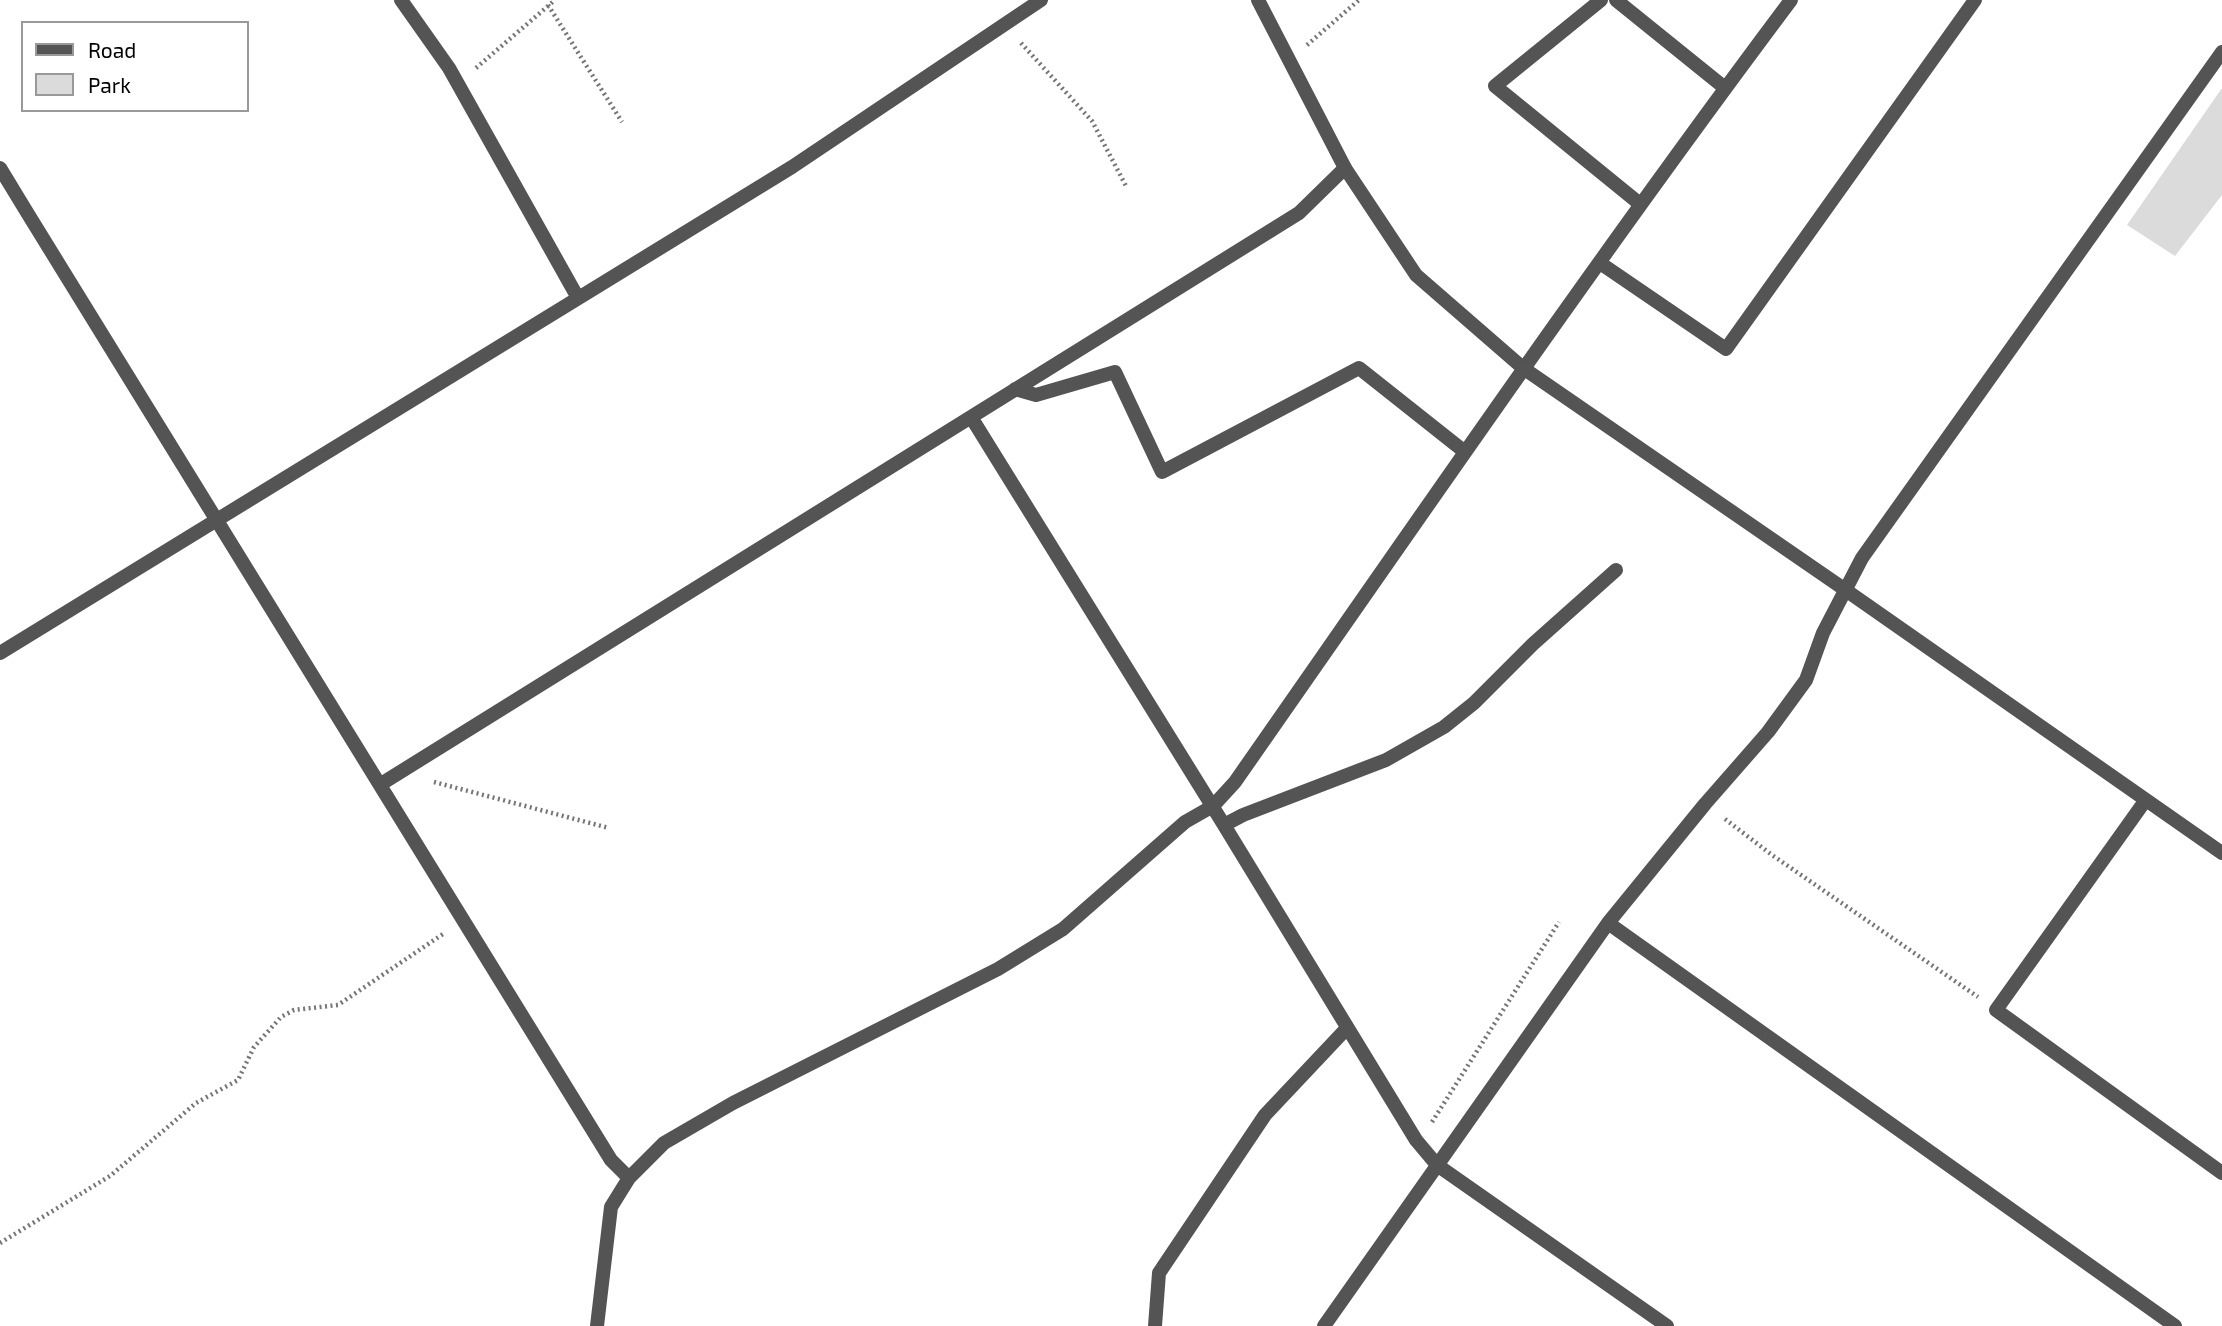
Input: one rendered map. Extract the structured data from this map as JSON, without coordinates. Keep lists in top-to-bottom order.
{
  "legend": ["Road", "Park"]
}
